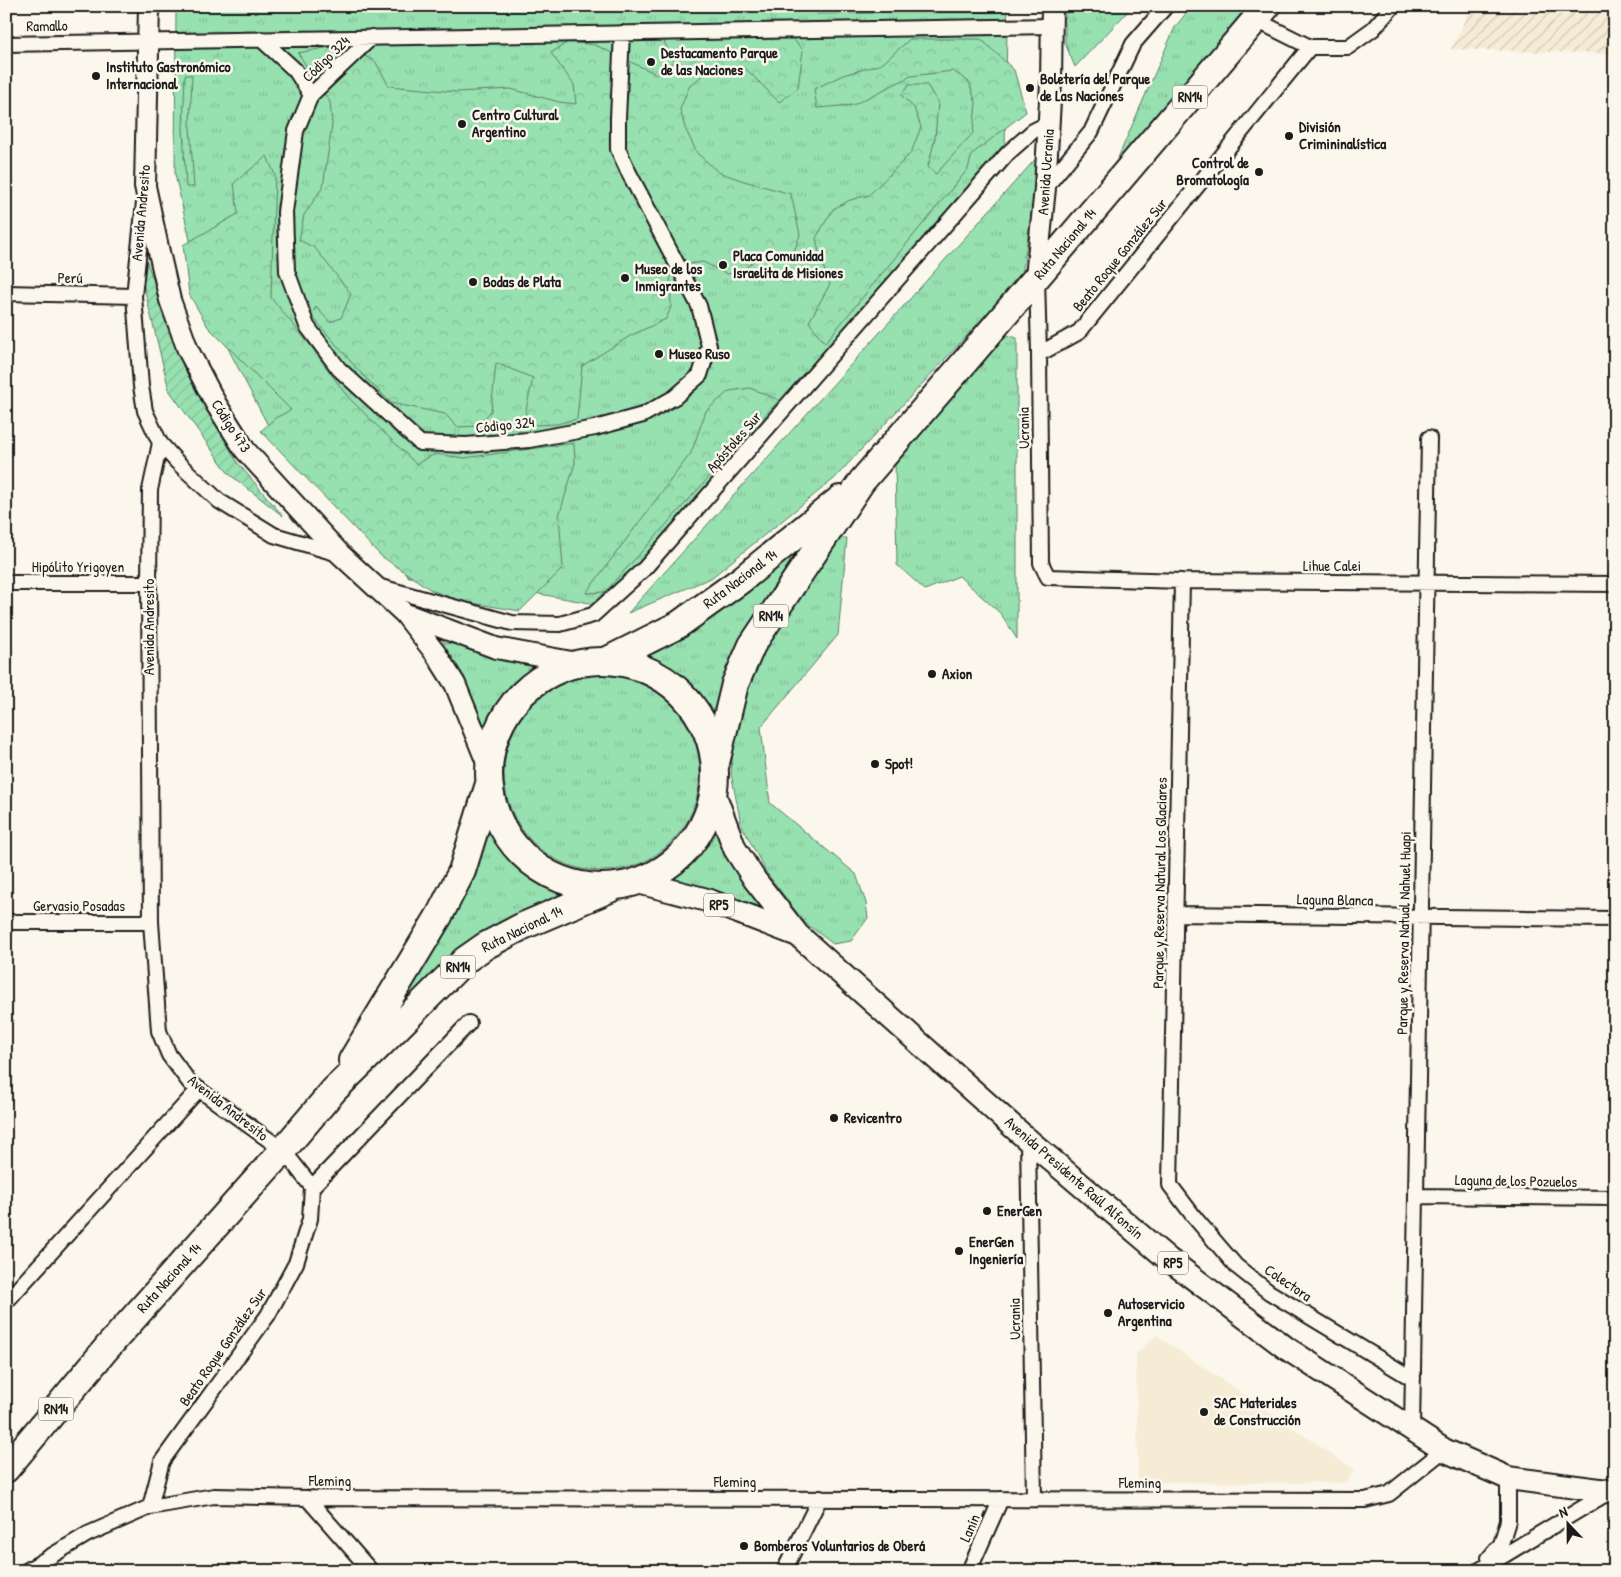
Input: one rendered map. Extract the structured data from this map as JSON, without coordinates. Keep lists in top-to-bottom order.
{
  "streets": {
    "highway": ["RN14", "Ruta Nacional 14"],
    "main road": [
      "Avenida Ucrania",
      "Avenida Andresito",
      "Código 473",
      "RP5",
      "Avenida Presidente Raúl Alfonsín"
    ],
    "street": [
      "Ramallo",
      "Código 324",
      "Beato Roque González Sur",
      "Perú",
      "Ucrania",
      "Apóstoles Sur",
      "Lihue Calei",
      "Hipólito Yrigoyen",
      "Parque y Reserva Natural Los Glaciares",
      "Laguna Blanca",
      "Gervasio Posadas",
      "Parque y Reserva Natual Nahuel Huapi",
      "Laguna de los Pozuelos",
      "Colectora",
      "Fleming",
      "Lanín"
    ]
  },
  "crossings": [
    ["Ramallo", "Código 324"],
    ["Ramallo", "Avenida Andresito"],
    ["Código 324", "Avenida Ucrania"],
    ["Código 324", "Avenida Andresito"],
    ["RN14", "Ruta Nacional 14"],
    ["RN14", "Avenida Presidente Raúl Alfonsín"],
    ["Avenida Ucrania", "Ruta Nacional 14"],
    ["Avenida Ucrania", "Ucrania"],
    ["Avenida Ucrania", "Apóstoles Sur"],
    ["Avenida Andresito", "Ruta Nacional 14"],
    ["Avenida Andresito", "Beato Roque González Sur"],
    ["Avenida Andresito", "Perú"],
    ["Avenida Andresito", "Código 473"],
    ["Avenida Andresito", "Hipólito Yrigoyen"],
    ["Avenida Andresito", "Gervasio Posadas"],
    ["Ruta Nacional 14", "Ucrania"],
    ["Beato Roque González Sur", "Ucrania"],
    ["Beato Roque González Sur", "Fleming"],
    ["Código 473", "Apóstoles Sur"],
    ["Ucrania", "Lihue Calei"],
    ["Ucrania", "Avenida Presidente Raúl Alfonsín"],
    ["Ucrania", "Fleming"],
    ["Lihue Calei", "Parque y Reserva Natural Los Glaciares"],
    ["Lihue Calei", "Parque y Reserva Natual Nahuel Huapi"],
    ["Parque y Reserva Natural Los Glaciares", "Laguna Blanca"],
    ["Parque y Reserva Natural Los Glaciares", "Colectora"],
    ["Laguna Blanca", "Parque y Reserva Natual Nahuel Huapi"],
    ["Parque y Reserva Natual Nahuel Huapi", "Avenida Presidente Raúl Alfonsín"],
    ["Parque y Reserva Natual Nahuel Huapi", "Laguna de los Pozuelos"],
    ["Parque y Reserva Natual Nahuel Huapi", "Colectora"],
    ["Avenida Presidente Raúl Alfonsín", "Fleming"],
    ["Fleming", "Lanín"]
  ],
  "places": [
    "Destacamento Parque de las Naciones",
    "Instituto Gastronómico Internacional",
    "Boletería del Parque de Las Naciones",
    "Centro Cultural Argentino",
    "División Crimininalística",
    "Control de Bromatología",
    "Placa Comunidad Israelita de Misiones",
    "Museo de los Inmigrantes",
    "Bodas de Plata",
    "Museo Ruso",
    "Axion",
    "Spot!",
    "Revicentro",
    "EnerGen",
    "EnerGen Ingeniería",
    "Autoservicio Argentina",
    "SAC Materiales de Construcción",
    "Bomberos Voluntarios de Oberá"
  ],
  "north": "top"
}
